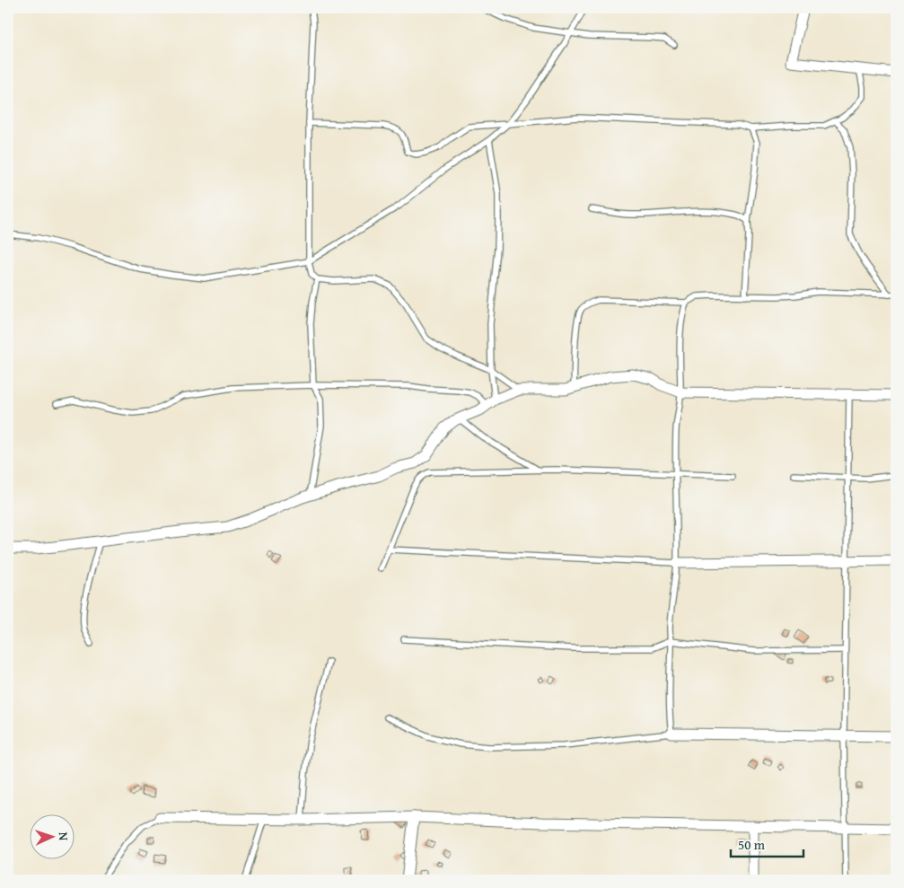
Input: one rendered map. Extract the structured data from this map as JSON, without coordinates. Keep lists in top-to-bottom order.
{
  "scale_bar": "50 m",
  "north": "right"
}
